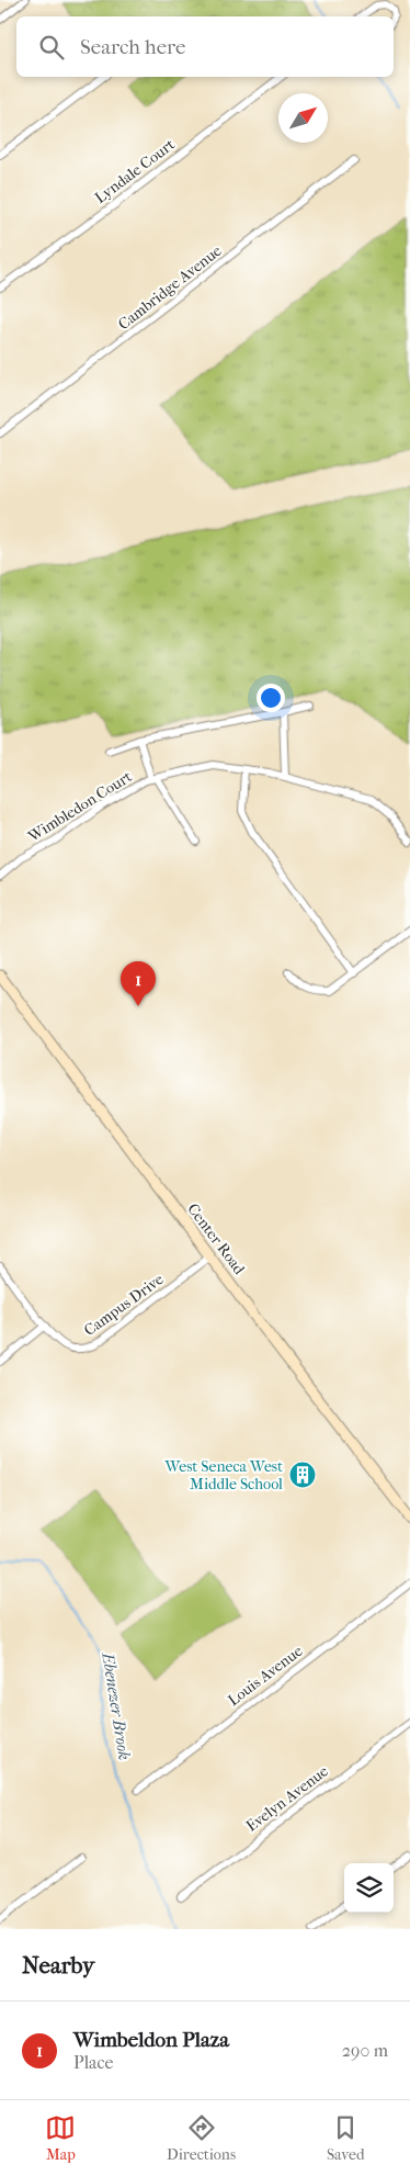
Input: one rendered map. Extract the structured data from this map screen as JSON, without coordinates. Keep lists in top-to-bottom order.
{
  "streets": {
    "main road": ["Center Road"],
    "street": [
      "Lyndale Court",
      "Cambridge Avenue",
      "Wimbledon Court",
      "Campus Drive",
      "Louis Avenue",
      "Evelyn Avenue"
    ]
  },
  "crossings": [
    ["Center Road", "Campus Drive"]
  ],
  "water": ["Ebenezer Brook"],
  "places": {
    "building": ["West Seneca West Middle School"]
  },
  "north": "top right",
  "page": {
    "search": "Search here",
    "pins": "1",
    "heading": "Nearby",
    "list": [
      {
        "mark": "1",
        "name": "Wimbeldon Plaza",
        "note": "Place",
        "value": "290 m"
      }
    ],
    "nav": ["Map", "Directions", "Saved"]
  }
}
